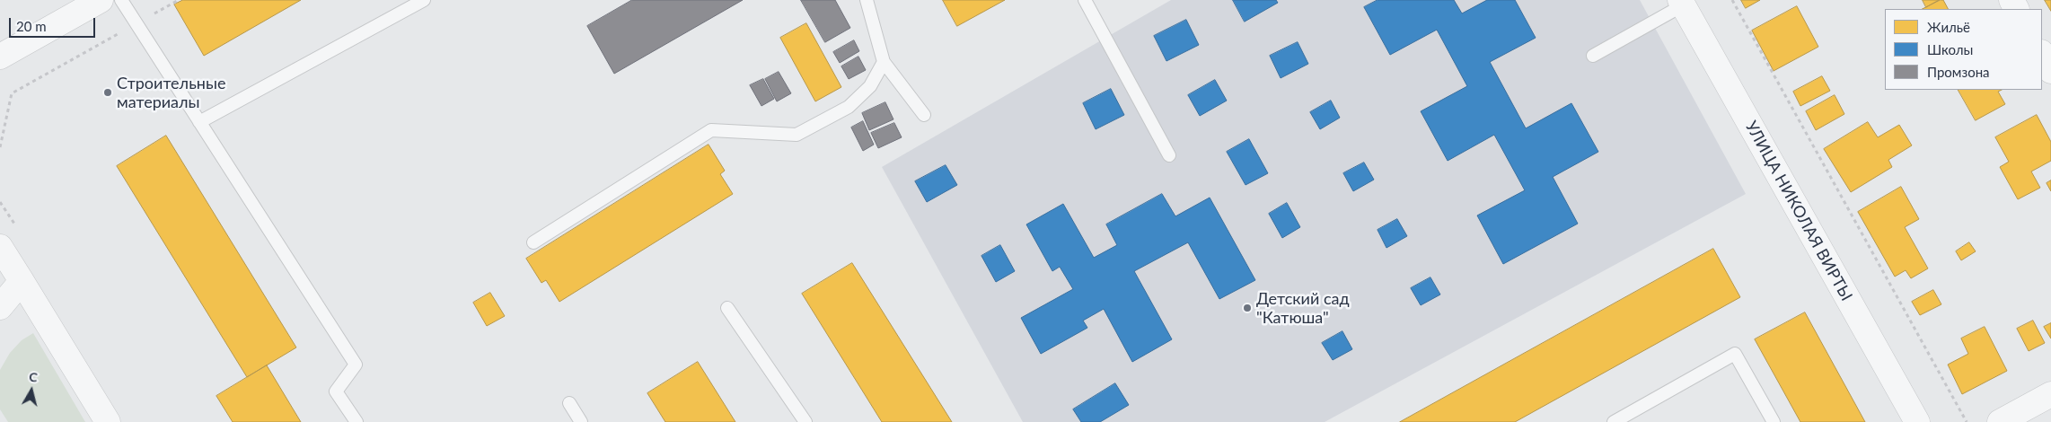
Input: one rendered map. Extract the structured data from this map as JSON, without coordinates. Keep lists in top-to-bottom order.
{
  "streets": {
    "street": ["УЛИЦА НИКОЛАЯ ВИРТЫ"]
  },
  "places": ["Строительные материалы", "Детский сад \"Катюша\""],
  "legend": ["Жильё", "Школы", "Промзона"],
  "scale_bar": "20 m",
  "north": "top"
}
